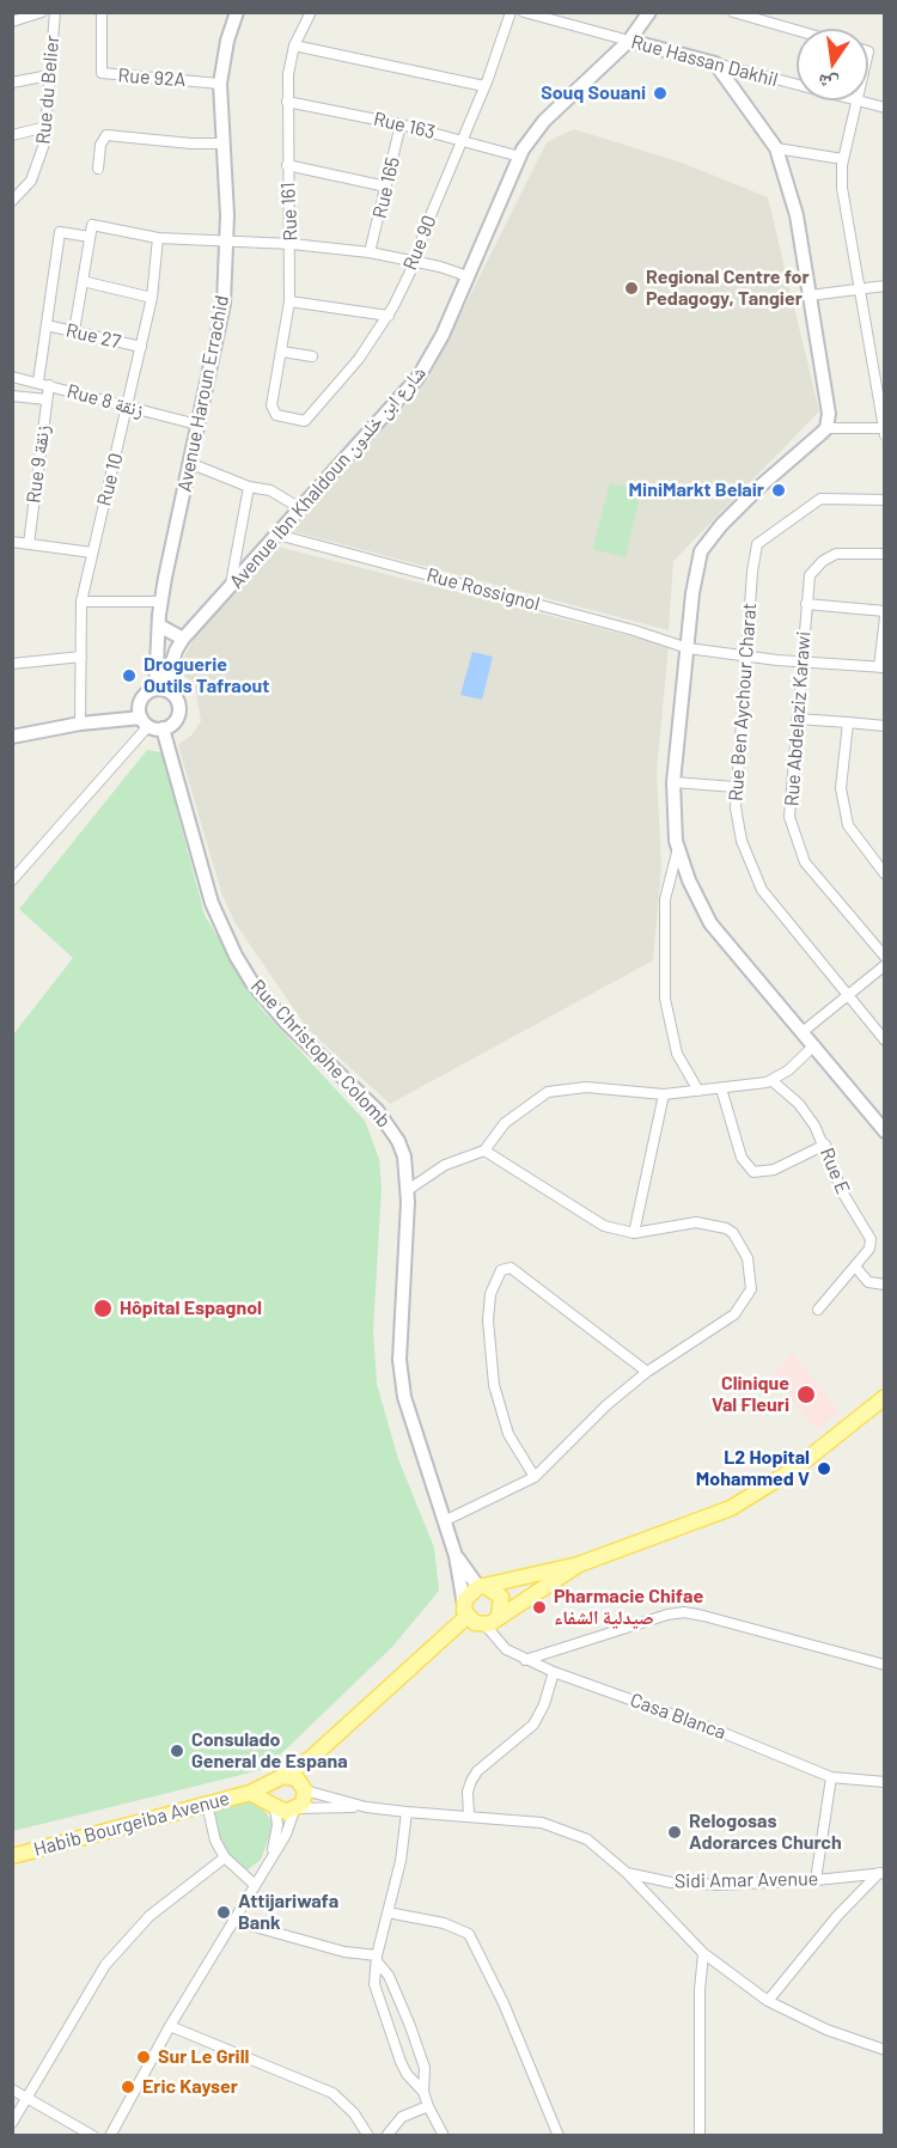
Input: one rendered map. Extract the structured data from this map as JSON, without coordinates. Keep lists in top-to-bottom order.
{
  "streets": {
    "main road": ["Habib Bourgeiba Avenue"],
    "street": [
      "Rue Hassan Dakhil",
      "Rue 92A",
      "Rue du Belier",
      "Rue 163",
      "Rue 165",
      "Rue 161",
      "Rue 90",
      "Rue 27",
      "Avenue Haroun Errachid",
      "Rue 8 زنقة",
      "Rue 9 زنقة",
      "Avenue Ibn Khaldoun شارع ابن خلدون",
      "Rue 10",
      "Rue Rossignol",
      "Rue Ben Aychour Charat",
      "Rue Abdelaziz Karawi",
      "Rue Christophe Colomb",
      "Rue E",
      "Casa Blanca",
      "Sidi Amar Avenue"
    ]
  },
  "crossings": [
    ["Rue Hassan Dakhil", "Avenue Ibn Khaldoun شارع ابن خلدون"],
    ["Rue 92A", "Avenue Haroun Errachid"],
    ["Rue 163", "Rue 165"],
    ["Rue 163", "Rue 161"],
    ["Rue 163", "Rue 90"],
    ["Rue 163", "Avenue Ibn Khaldoun شارع ابن خلدون"],
    ["Rue 161", "Rue 90"],
    ["Rue 27", "Rue 9 زنقة"],
    ["Rue 27", "Rue 10"],
    ["Avenue Haroun Errachid", "Rue 8 زنقة"],
    ["Avenue Haroun Errachid", "Avenue Ibn Khaldoun شارع ابن خلدون"],
    ["Avenue Haroun Errachid", "Rue Christophe Colomb"],
    ["Rue 8 زنقة", "Rue 9 زنقة"],
    ["Rue 8 زنقة", "Rue 10"],
    ["Avenue Ibn Khaldoun شارع ابن خلدون", "Rue Rossignol"],
    ["Avenue Ibn Khaldoun شارع ابن خلدون", "Rue Christophe Colomb"],
    ["Rue Rossignol", "Rue Ben Aychour Charat"],
    ["Rue Rossignol", "Rue Abdelaziz Karawi"],
    ["Rue Christophe Colomb", "Casa Blanca"],
    ["Rue Christophe Colomb", "Habib Bourgeiba Avenue"],
    ["Casa Blanca", "Habib Bourgeiba Avenue"],
    ["Habib Bourgeiba Avenue", "Sidi Amar Avenue"]
  ],
  "places": [
    "Souq Souani",
    "Regional Centre for Pedagogy, Tangier",
    "MiniMarkt Belair",
    "Droguerie Outils Tafraout",
    "Hôpital Espagnol",
    "Clinique Val Fleuri",
    "L2 Hopital Mohammed V",
    "Pharmacie Chifae صيدلية الشفاء",
    "Consulado General de Espana",
    "Relogosas Adorarces Church",
    "Attijariwafa Bank",
    "Sur Le Grill",
    "Eric Kayser"
  ],
  "north": "bottom"
}
